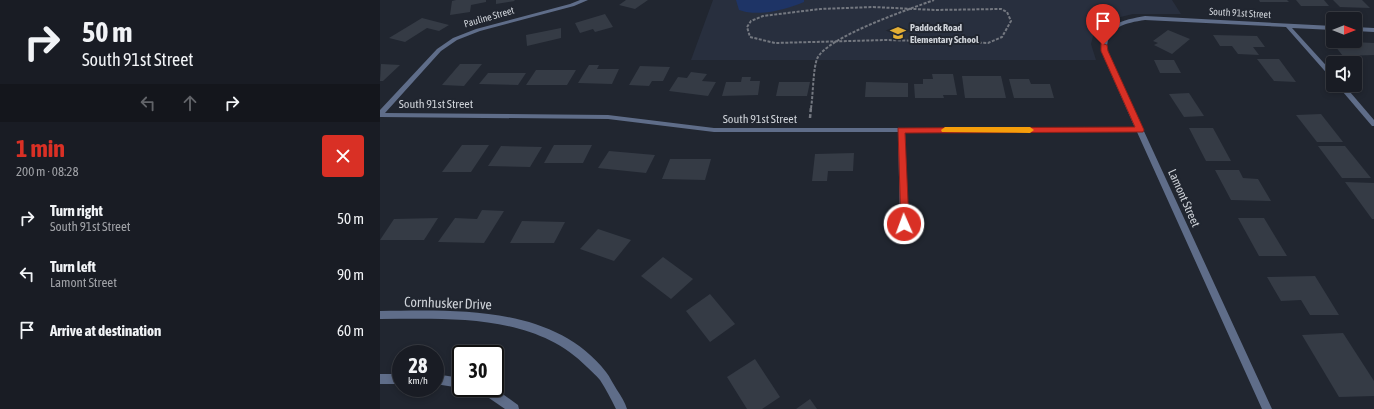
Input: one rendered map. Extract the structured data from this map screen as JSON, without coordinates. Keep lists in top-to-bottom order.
{
  "streets": {
    "street": [
      "South 91st Street",
      "Pauline Street",
      "Lamont Street",
      "Cornhusker Drive"
    ]
  },
  "crossings": [
    ["South 91st Street", "Pauline Street"],
    ["South 91st Street", "Lamont Street"]
  ],
  "places": {
    "school or university": ["Paddock Road Elementary School"]
  },
  "north": "right",
  "page": {
    "turn": ["50 m", "South 91st Street"],
    "heading": ["1 min", "200 m · 08:28"],
    "list": [
      {
        "name": "Turn right",
        "note": "South 91st Street",
        "value": "50 m"
      },
      {
        "name": "Turn left",
        "note": "Lamont Street",
        "value": "90 m"
      },
      {
        "name": "Arrive at destination",
        "value": "60 m"
      }
    ],
    "speed": "28 km/h",
    "limit": "30"
  }
}
